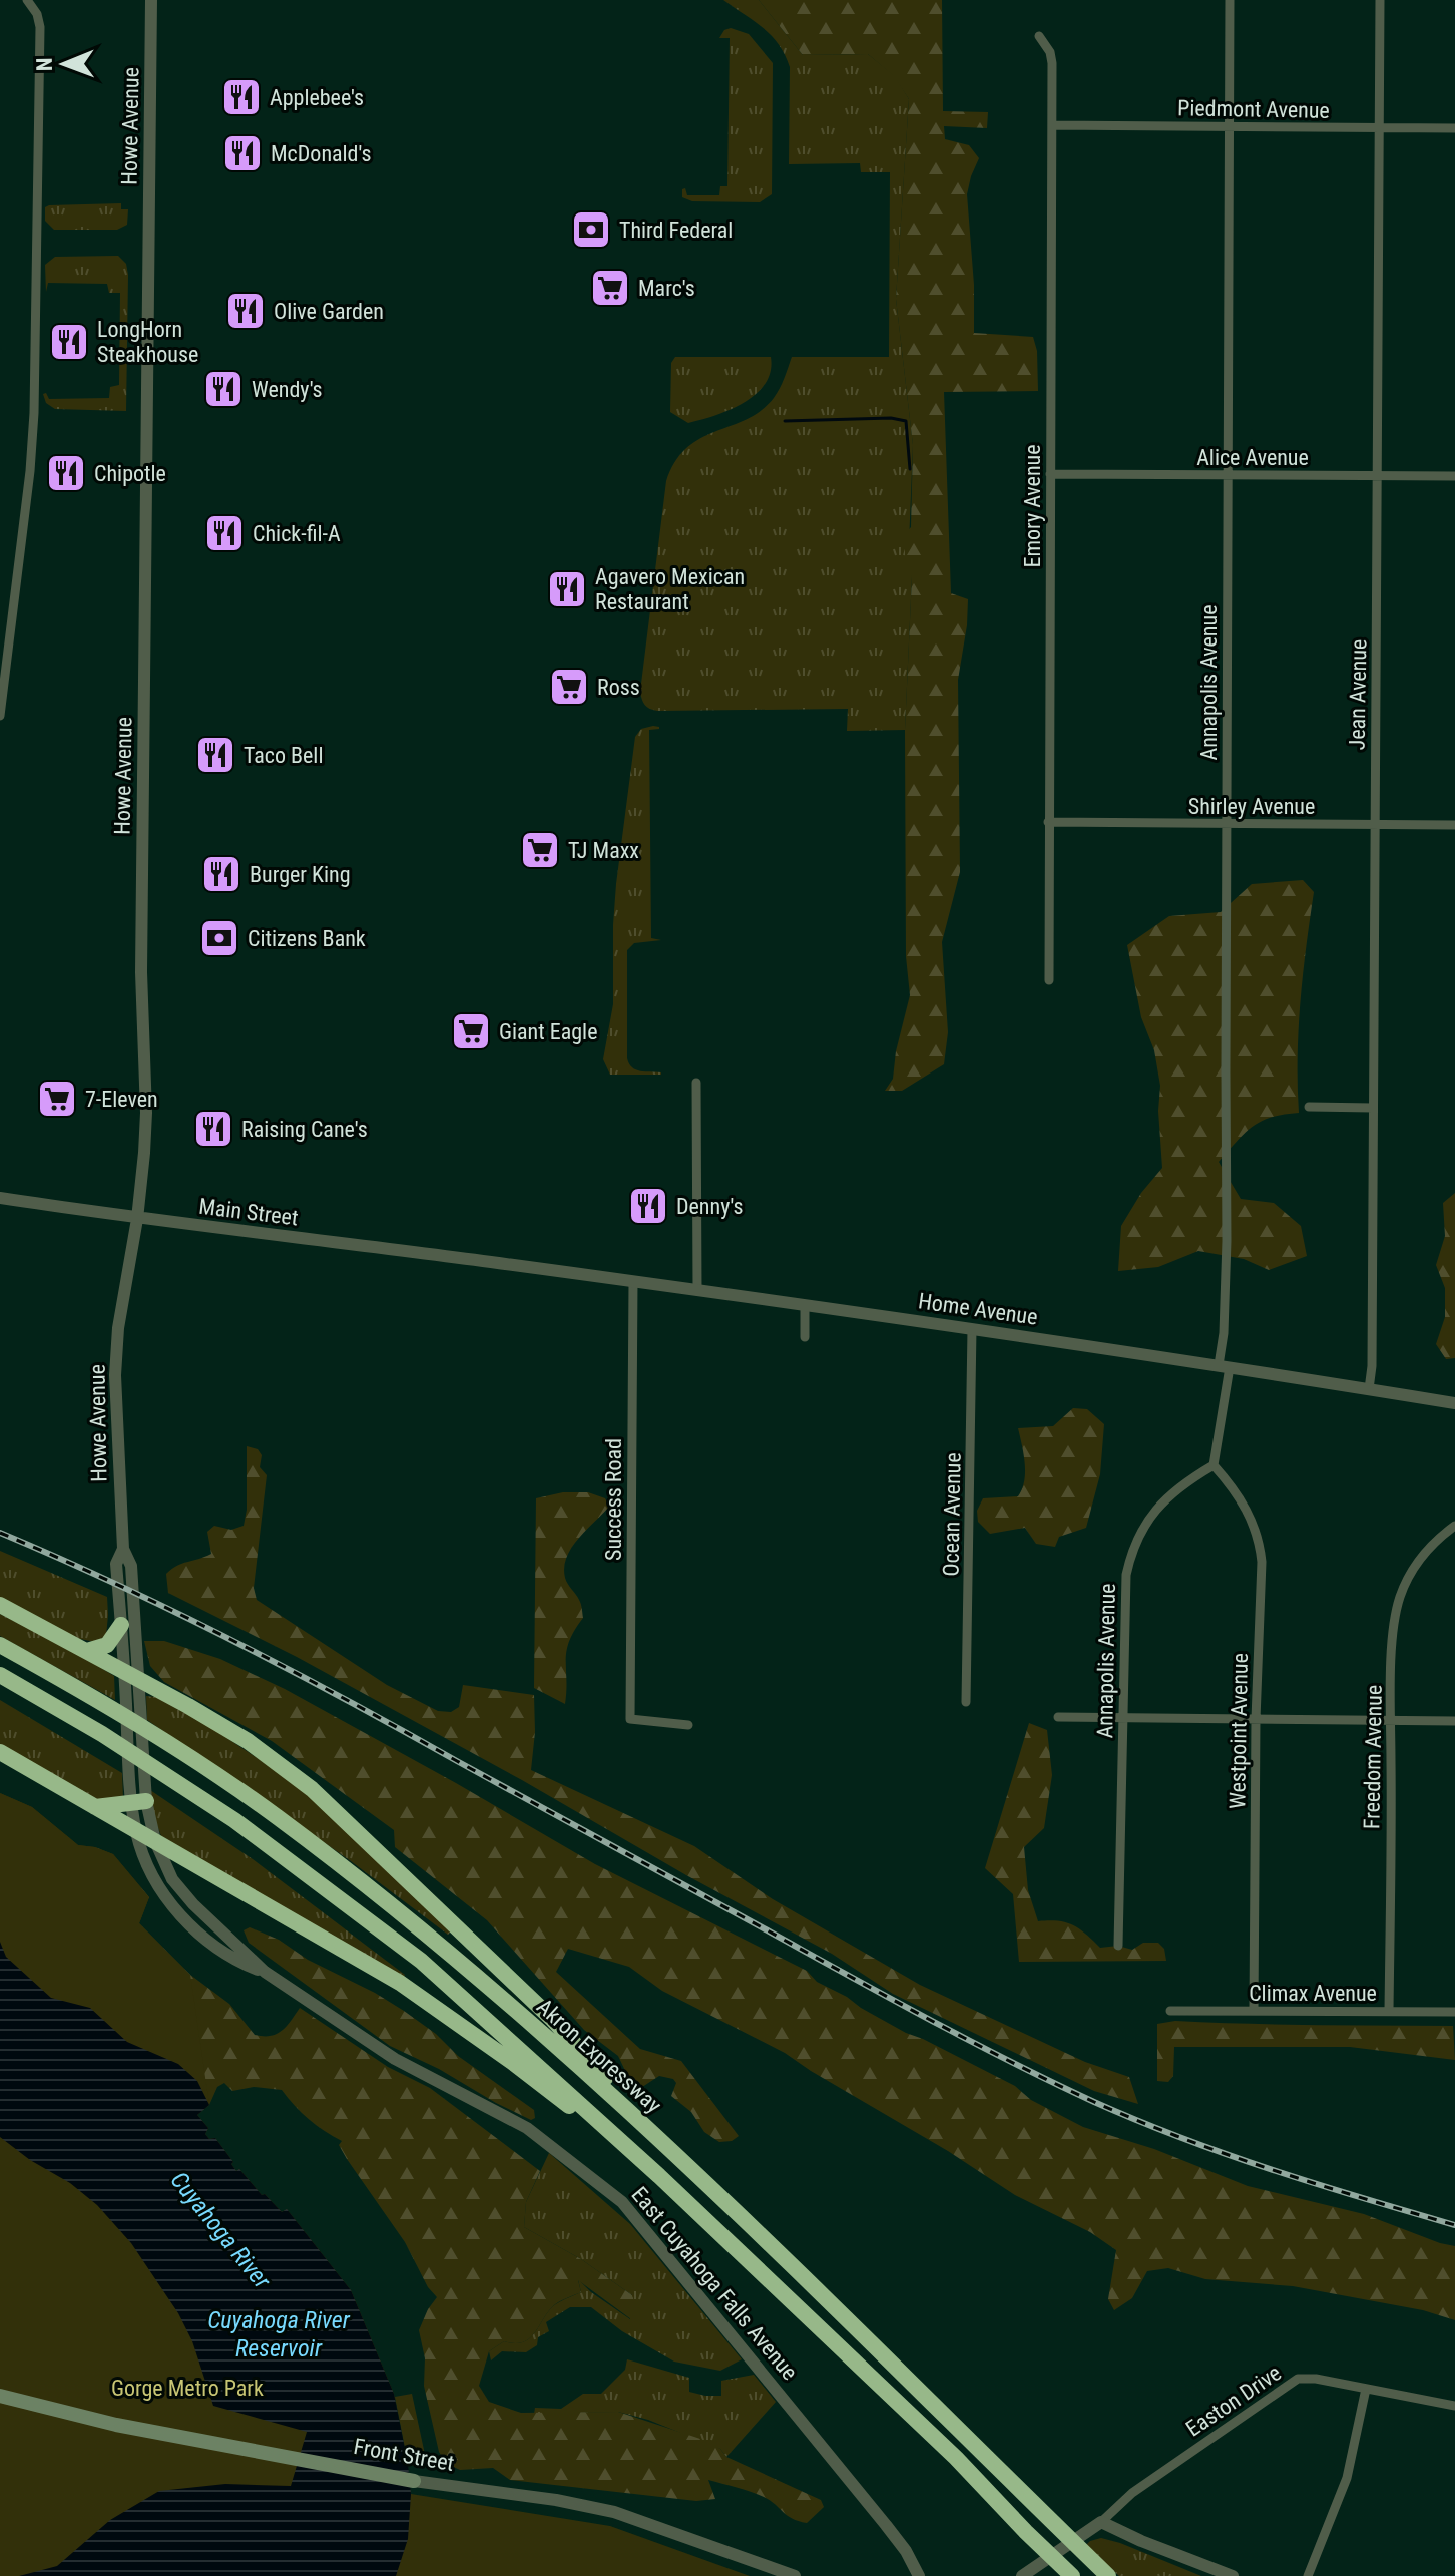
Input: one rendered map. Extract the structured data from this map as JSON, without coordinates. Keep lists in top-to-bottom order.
{
  "streets": {
    "highway": ["Akron Expressway"],
    "main road": ["Front Street"],
    "street": [
      "Piedmont Avenue",
      "Howe Avenue",
      "Alice Avenue",
      "Emory Avenue",
      "Annapolis Avenue",
      "Jean Avenue",
      "Shirley Avenue",
      "Main Street",
      "Home Avenue",
      "Success Road",
      "Ocean Avenue",
      "Westpoint Avenue",
      "Freedom Avenue",
      "Climax Avenue",
      "East Cuyahoga Falls Avenue",
      "Easton Drive"
    ]
  },
  "crossings": [
    ["Piedmont Avenue", "Emory Avenue"],
    ["Piedmont Avenue", "Annapolis Avenue"],
    ["Piedmont Avenue", "Jean Avenue"],
    ["Howe Avenue", "Main Street"],
    ["Howe Avenue", "East Cuyahoga Falls Avenue"],
    ["Alice Avenue", "Emory Avenue"],
    ["Alice Avenue", "Annapolis Avenue"],
    ["Alice Avenue", "Jean Avenue"],
    ["Emory Avenue", "Shirley Avenue"],
    ["Annapolis Avenue", "Shirley Avenue"],
    ["Annapolis Avenue", "Home Avenue"],
    ["Annapolis Avenue", "Westpoint Avenue"],
    ["Jean Avenue", "Shirley Avenue"],
    ["Jean Avenue", "Home Avenue"],
    ["Main Street", "Home Avenue"],
    ["Home Avenue", "Success Road"],
    ["Home Avenue", "Ocean Avenue"],
    ["Westpoint Avenue", "Climax Avenue"],
    ["Freedom Avenue", "Climax Avenue"]
  ],
  "water": ["Cuyahoga River", "Cuyahoga River Reservoir"],
  "parks": ["Gorge Metro Park"],
  "places": {
    "restaurant": [
      "Applebee's",
      "McDonald's",
      "Olive Garden",
      "LongHorn Steakhouse",
      "Wendy's",
      "Chipotle",
      "Chick-fil-A",
      "Agavero Mexican Restaurant",
      "Taco Bell",
      "Burger King",
      "Raising Cane's",
      "Denny's"
    ],
    "bank": ["Third Federal", "Citizens Bank"],
    "supermarket": [
      "Marc's",
      "Ross",
      "TJ Maxx",
      "Giant Eagle",
      "7-Eleven"
    ]
  },
  "north": "left"
}
